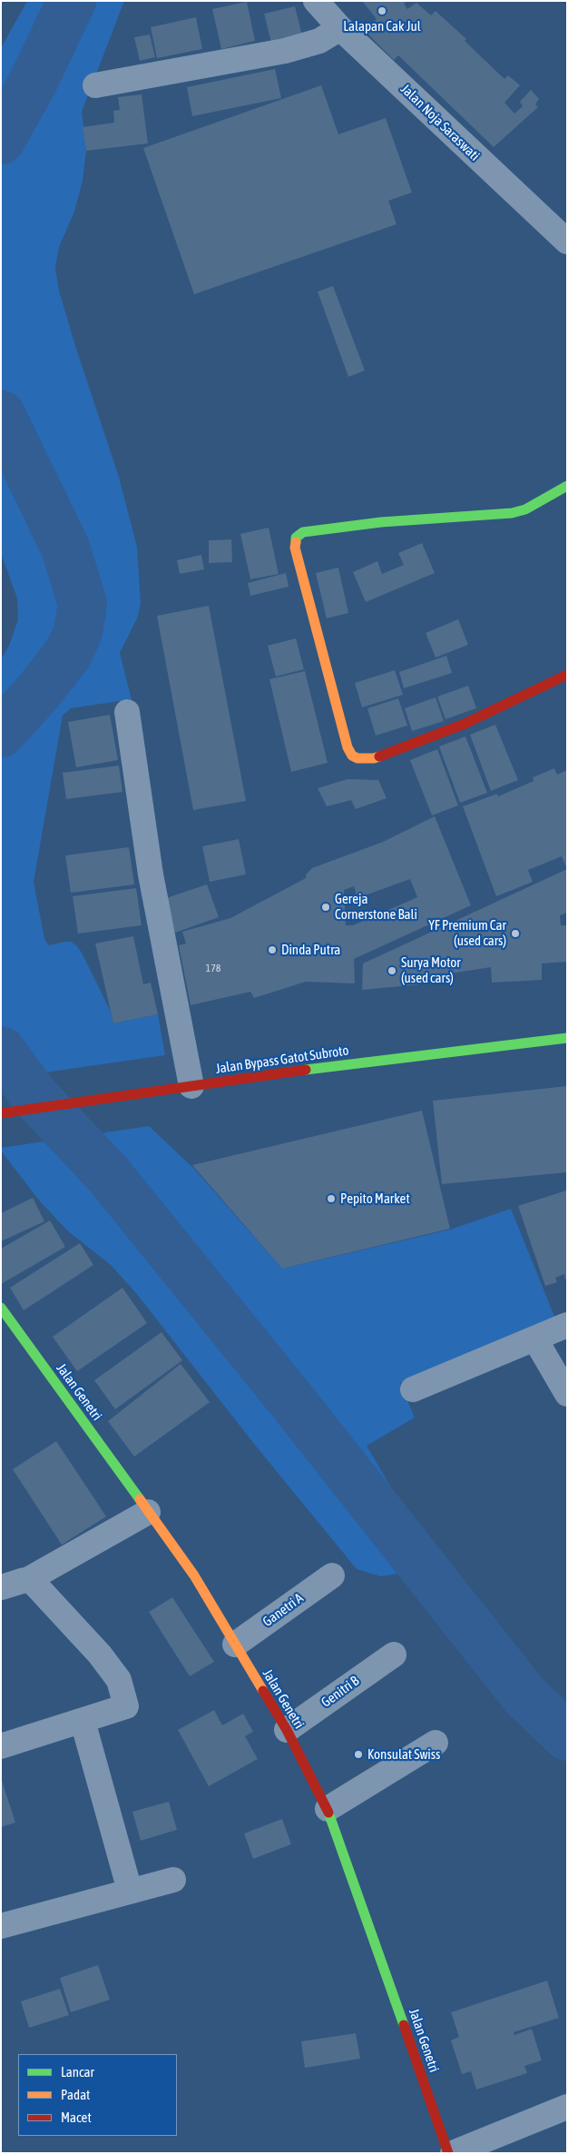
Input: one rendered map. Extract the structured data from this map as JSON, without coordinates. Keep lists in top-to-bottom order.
{
  "streets": {
    "main road": ["Jalan Bypass Gatot Subroto", "Jalan Genetri"],
    "street": ["Jalan Noja Saraswati", "Ganetri A", "Genitri B"]
  },
  "crossings": [
    ["Jalan Genetri", "Ganetri A"],
    ["Jalan Genetri", "Genitri B"]
  ],
  "places": [
    "Lalapan Cak Jul",
    "Gereja Cornerstone Bali",
    "YF Premium Car (used cars)",
    "Dinda Putra",
    "Surya Motor (used cars)",
    "Pepito Market",
    "Konsulat Swiss"
  ],
  "house_numbers": ["178"],
  "legend": ["Lancar", "Padat", "Macet"]
}
